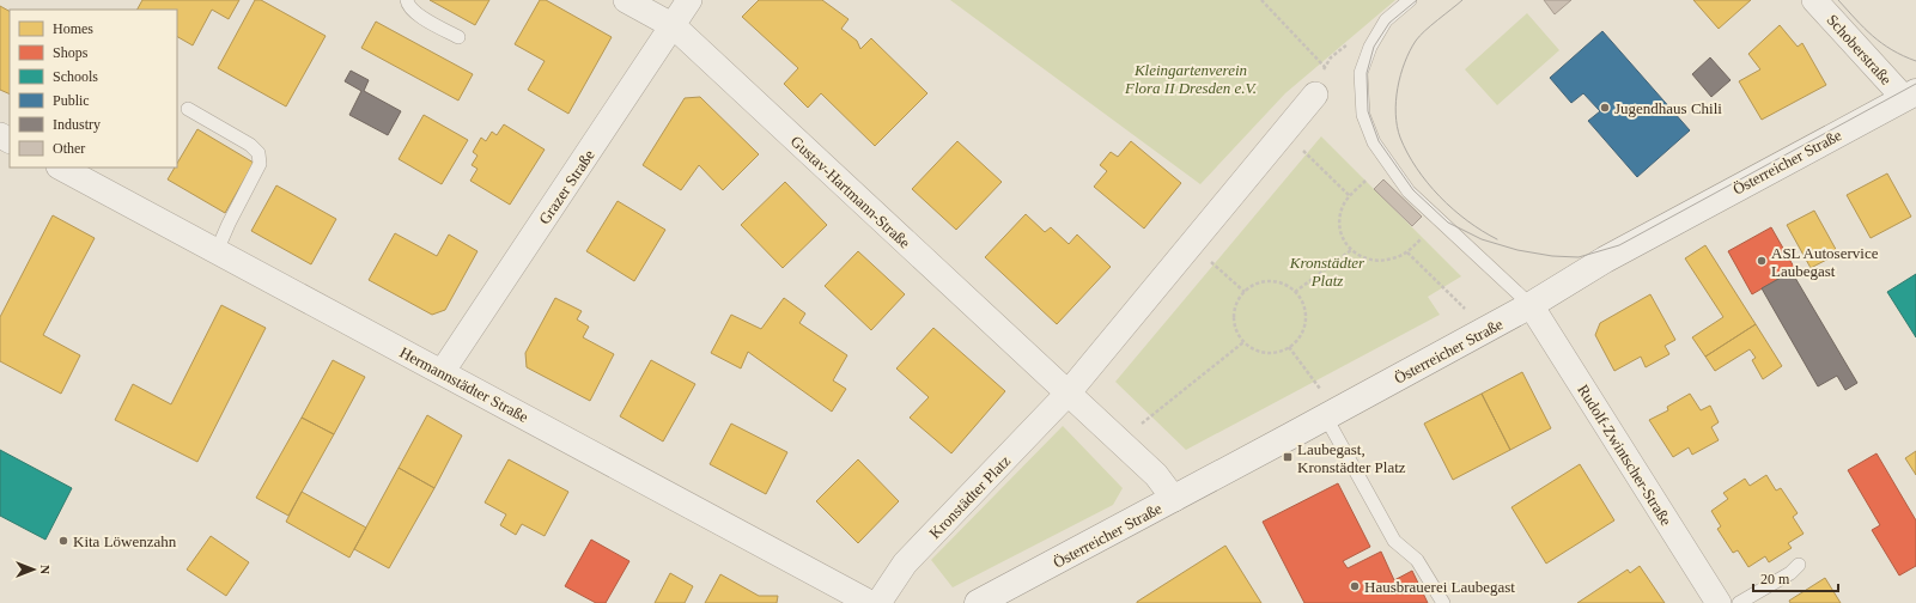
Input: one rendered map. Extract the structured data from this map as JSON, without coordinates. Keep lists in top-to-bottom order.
{
  "streets": {
    "street": [
      "Schoberstraße",
      "Österreicher Straße",
      "Grazer Straße",
      "Gustav-Hartmann-Straße",
      "Hermannstädter Straße",
      "Rudolf-Zwintscher-Straße",
      "Kronstädter Platz"
    ]
  },
  "crossings": [
    ["Schoberstraße", "Österreicher Straße"],
    ["Österreicher Straße", "Rudolf-Zwintscher-Straße"],
    ["Grazer Straße", "Gustav-Hartmann-Straße"],
    ["Grazer Straße", "Hermannstädter Straße"],
    ["Gustav-Hartmann-Straße", "Kronstädter Platz"]
  ],
  "parks": ["Kleingartenverein Flora II Dresden e.V.", "Kronstädter Platz"],
  "places": {
    "other": [
      "Jugendhaus Chili",
      "ASL Autoservice Laubegast",
      "Kita Löwenzahn",
      "Hausbrauerei Laubegast"
    ],
    "transit": ["Laubegast, Kronstädter Platz"]
  },
  "legend": [
    "Homes",
    "Shops",
    "Schools",
    "Public",
    "Industry",
    "Other"
  ],
  "scale_bar": "20 m",
  "north": "right"
}
